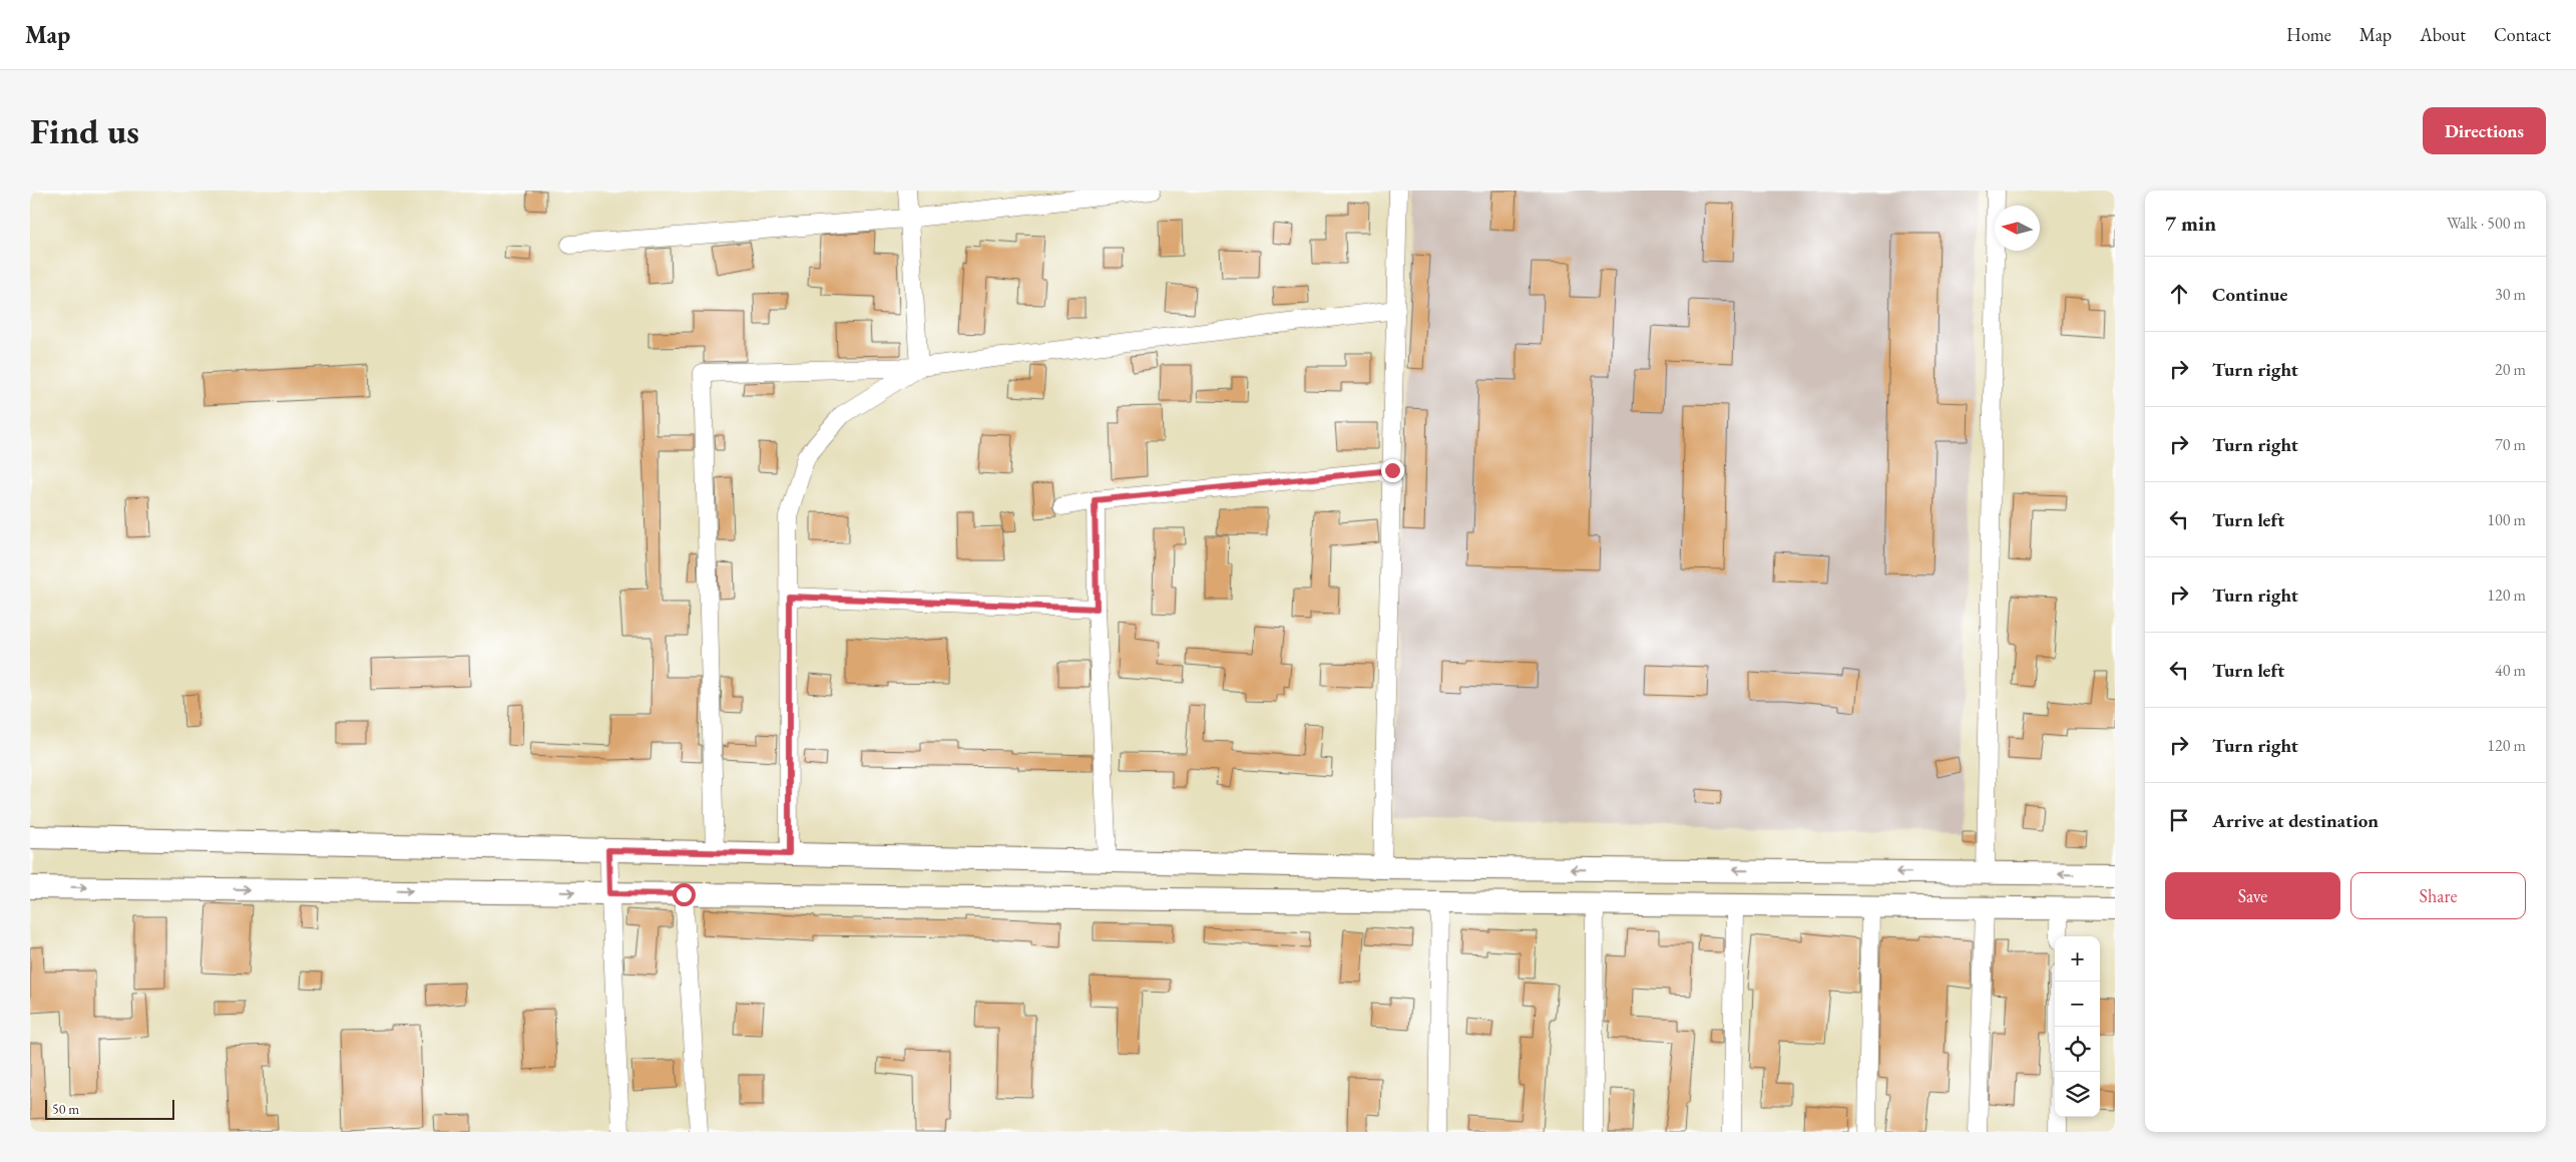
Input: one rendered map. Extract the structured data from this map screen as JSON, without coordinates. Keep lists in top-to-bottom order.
{
  "scale_bar": "50 m",
  "north": "left",
  "page": {
    "header": "Map",
    "nav": [
      "Home",
      "Map",
      "About",
      "Contact"
    ],
    "buttons": [
      "Directions",
      ["Save", "Share"]
    ],
    "title": "Find us",
    "heading": ["7 min", "Walk · 500 m"],
    "list": [
      ["Continue", "30 m"],
      ["Turn right", "20 m"],
      ["Turn right", "70 m"],
      ["Turn left", "100 m"],
      ["Turn right", "120 m"],
      ["Turn left", "40 m"],
      ["Turn right", "120 m"],
      "Arrive at destination"
    ],
    "map_buttons": ["+", "−"],
    "scale": "50 m"
  }
}
